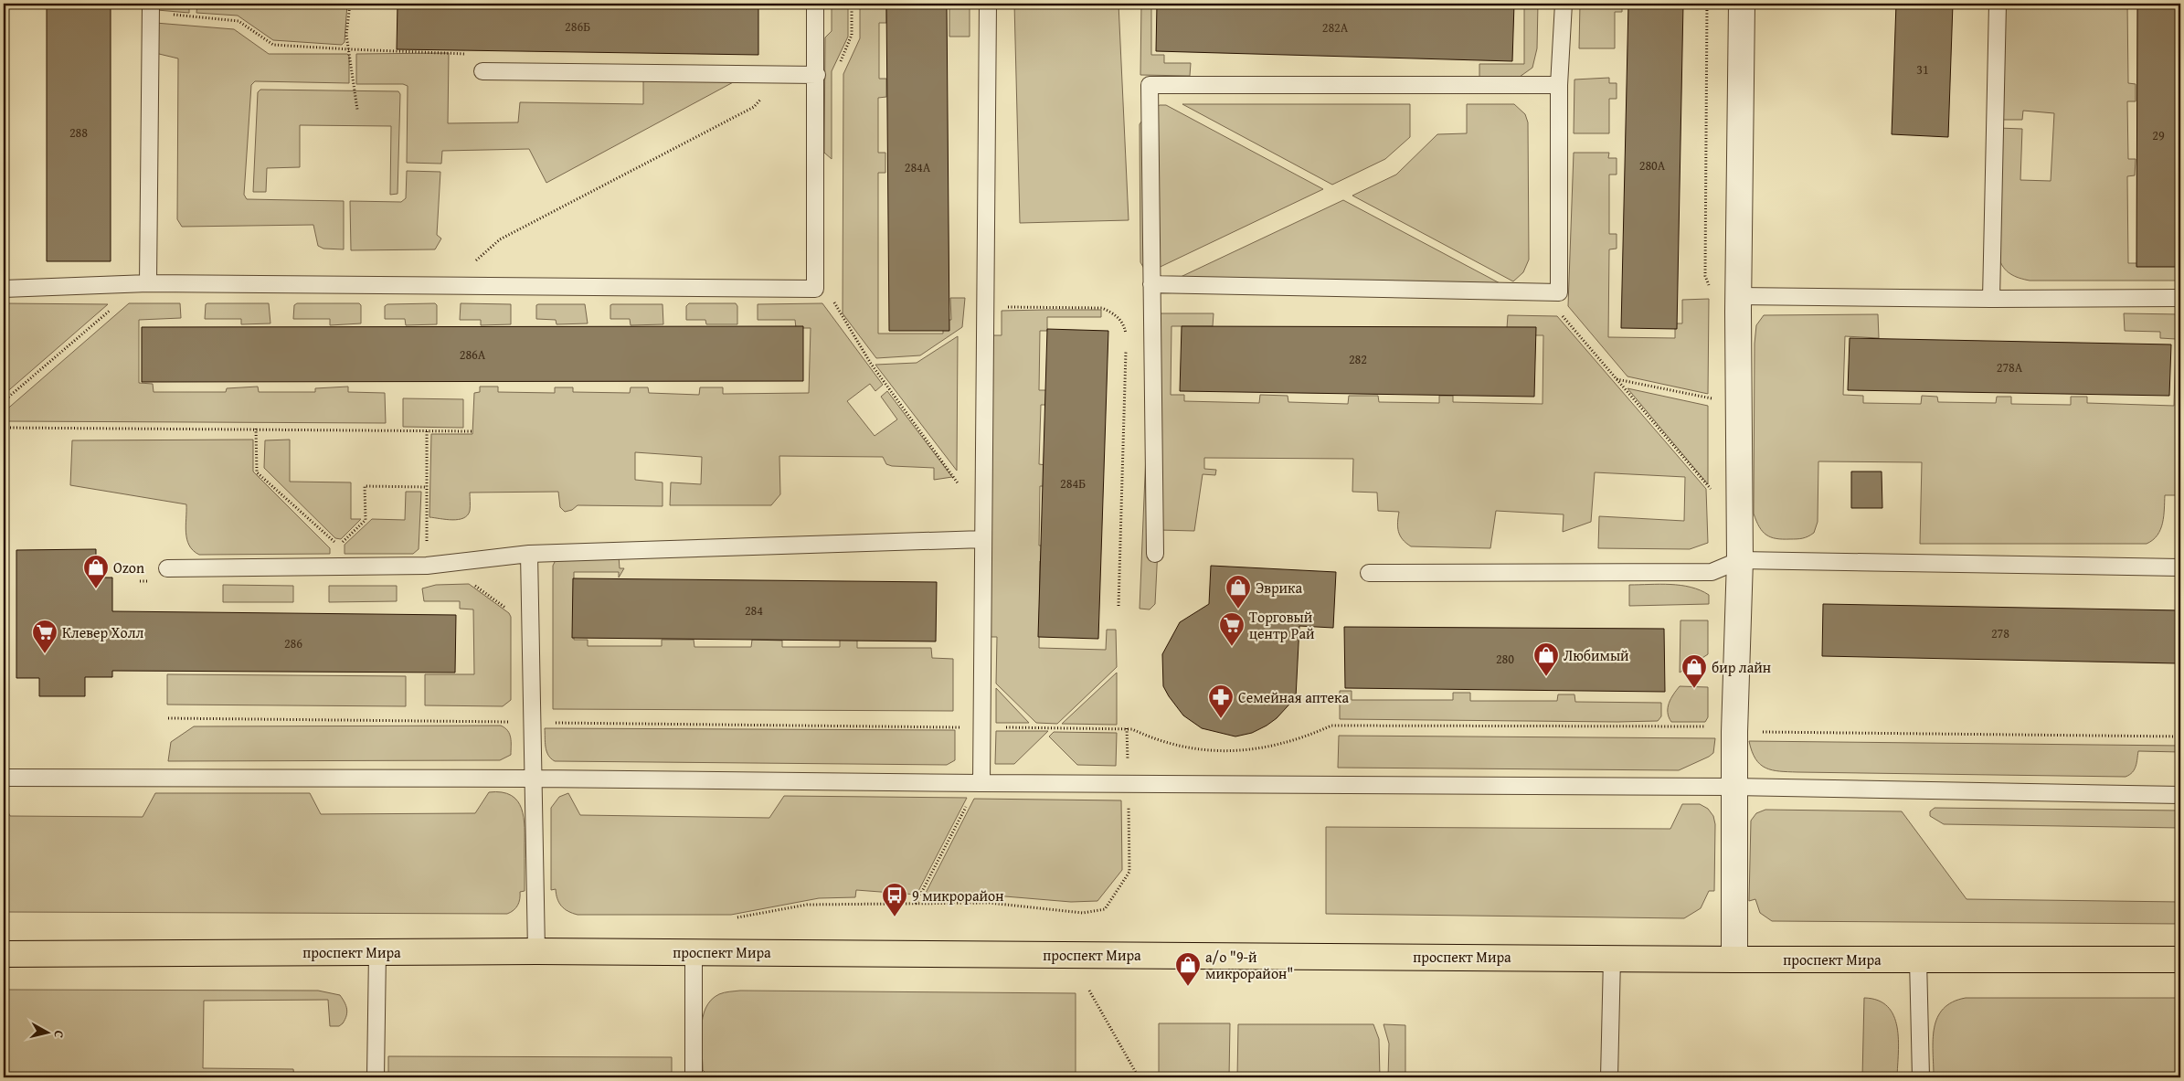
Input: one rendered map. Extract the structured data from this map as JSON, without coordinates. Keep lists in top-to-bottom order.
{
  "streets": {
    "main road": ["проспект Мира"]
  },
  "places": {
    "shop": [
      "Ozon",
      "Эврика",
      "Любимый",
      "бир лайн",
      "а/о \"9-й микрорайон\""
    ],
    "supermarket": ["Торговый центр Рай", "Клевер Холл"],
    "pharmacy": ["Семейная аптека"],
    "bus stop": ["9 микрорайон"]
  },
  "house_numbers": [
    "286Б",
    "282А",
    "31",
    "288",
    "29",
    "280А",
    "284А",
    "286А",
    "282",
    "278А",
    "284Б",
    "284",
    "278",
    "286",
    "280"
  ],
  "north": "right"
}
